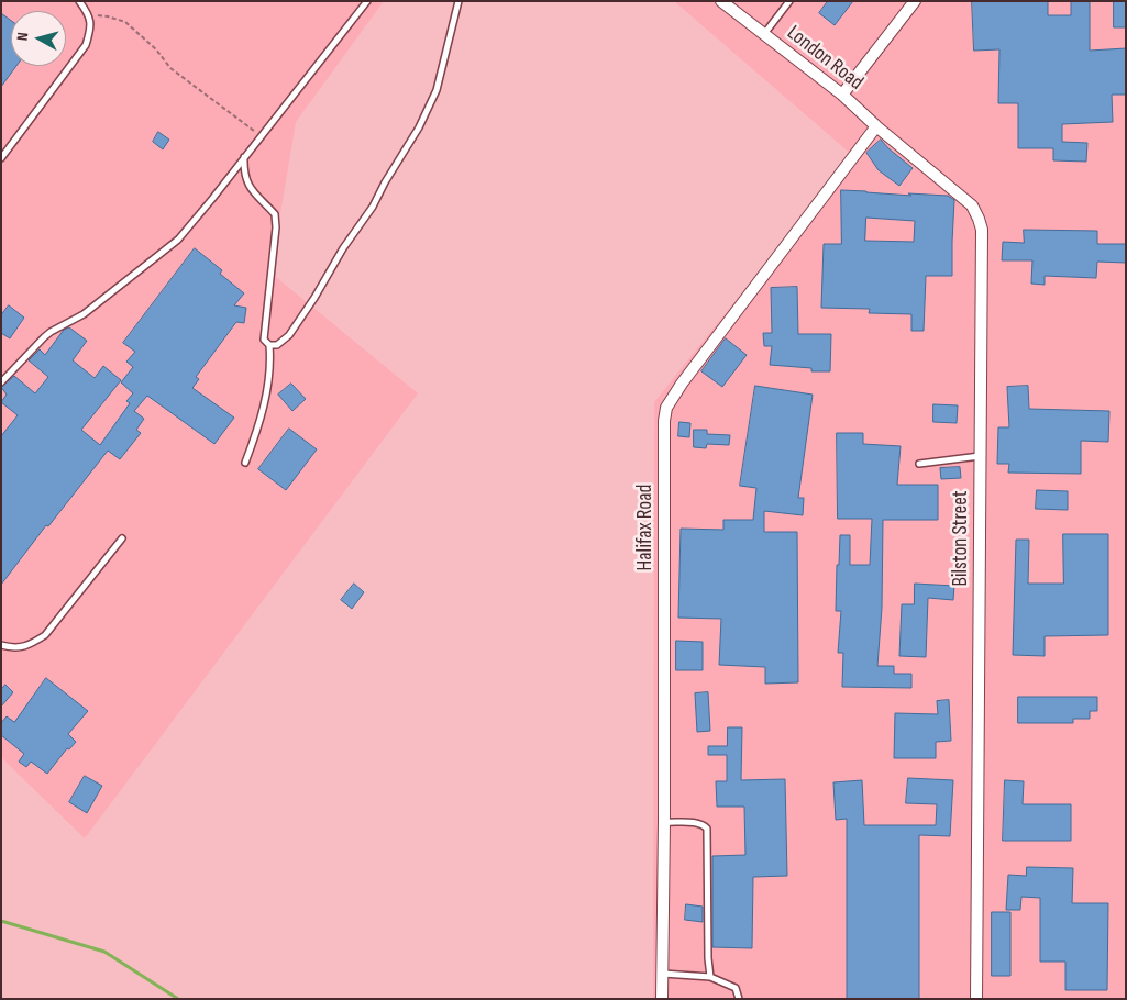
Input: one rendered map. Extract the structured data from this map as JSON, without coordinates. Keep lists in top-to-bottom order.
{
  "streets": {
    "street": ["London Road", "Halifax Road", "Bilston Street"]
  },
  "crossings": [
    ["London Road", "Halifax Road"],
    ["London Road", "Bilston Street"],
    ["Halifax Road", "Bilston Street"]
  ],
  "north": "left"
}
